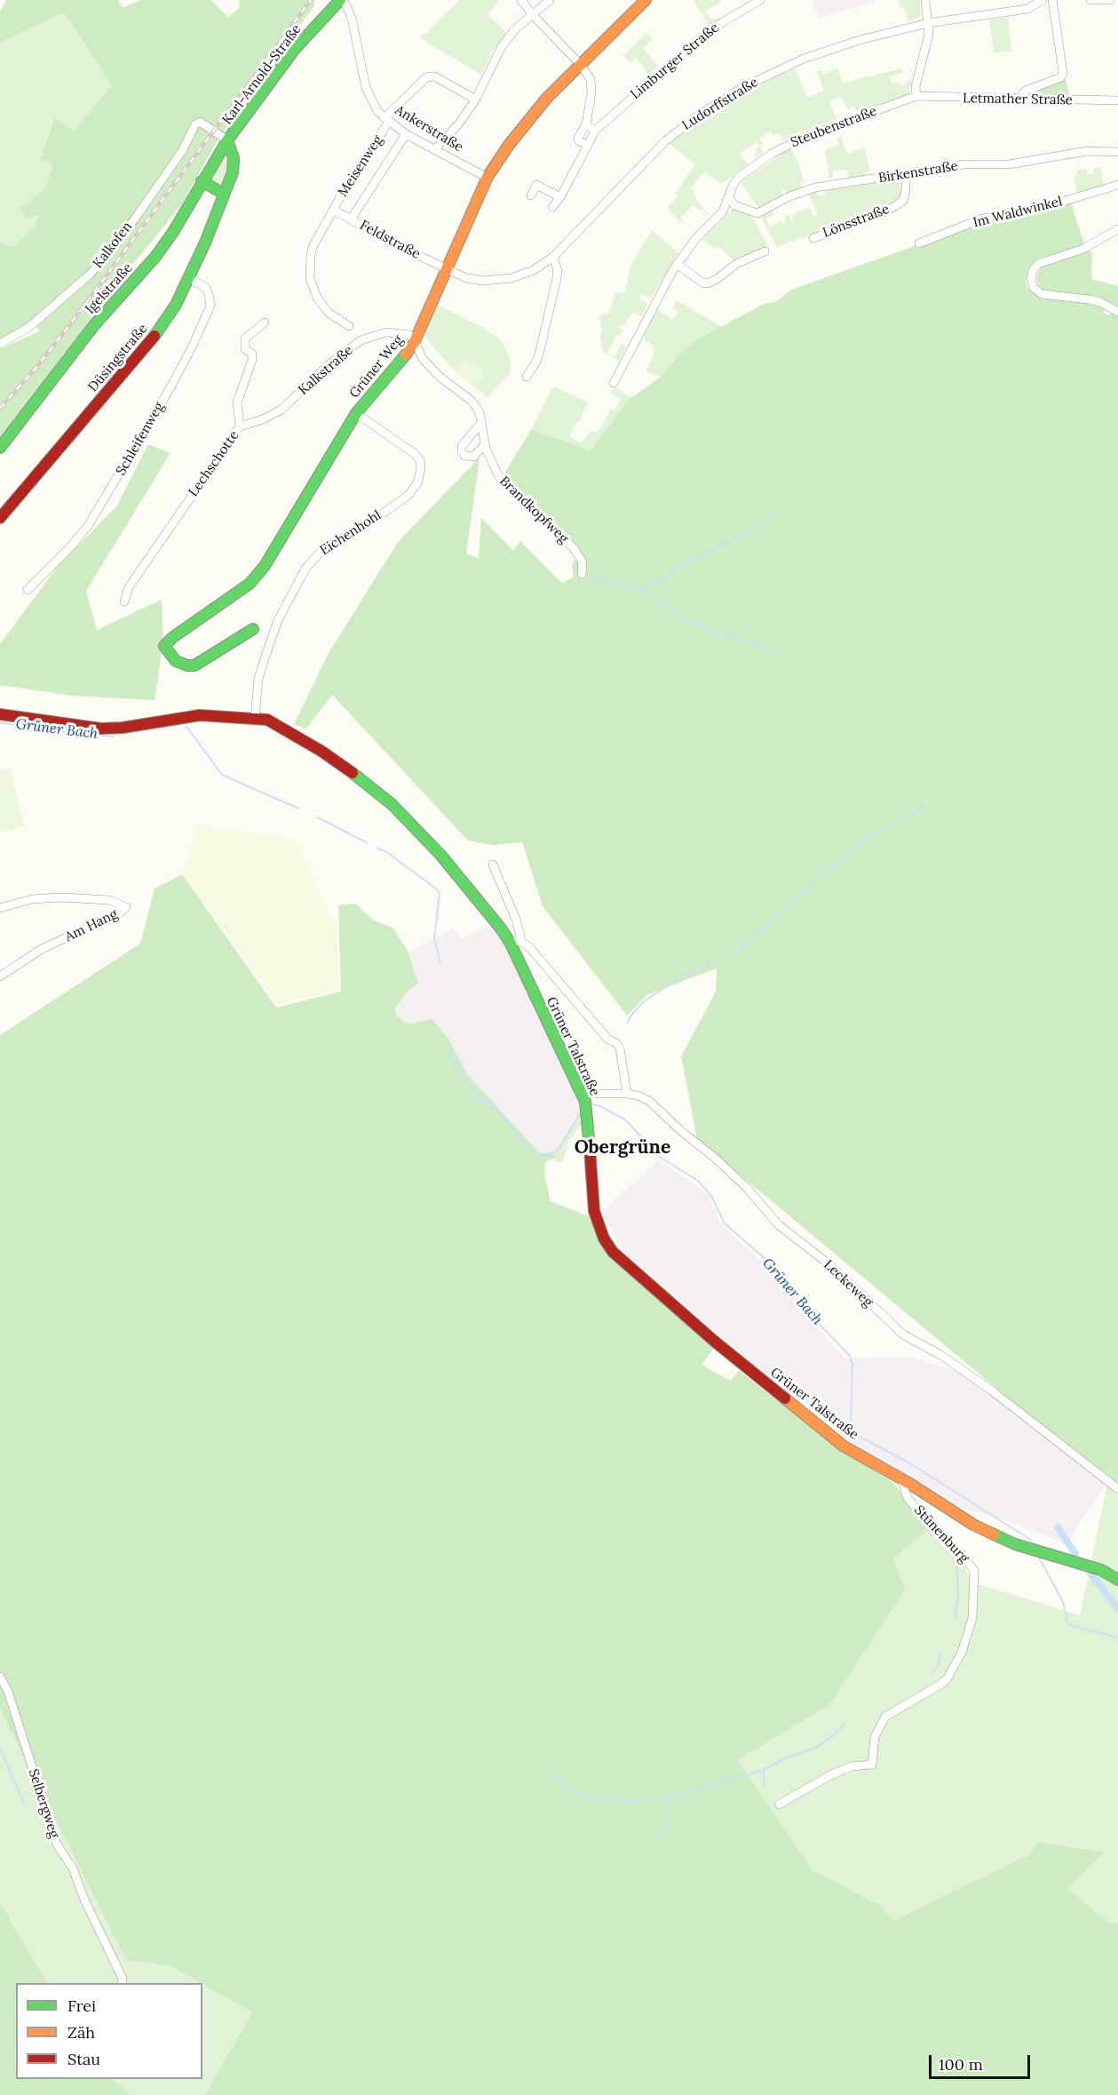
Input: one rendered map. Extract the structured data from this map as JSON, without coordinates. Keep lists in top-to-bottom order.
{
  "streets": {
    "main road": [
      "Karl-Arnold-Straße",
      "Igelstraße",
      "Düsingstraße",
      "Grüner Weg",
      "Grüner Talstraße"
    ],
    "street": [
      "Limburger Straße",
      "Letmather Straße",
      "Ludorffstraße",
      "Steubenstraße",
      "Ankerstraße",
      "Meisenweg",
      "Birkenstraße",
      "Im Waldwinkel",
      "Lönsstraße",
      "Feldstraße",
      "Kalkofen",
      "Kalkstraße",
      "Schleifenweg",
      "Lechschotte",
      "Brandkopfweg",
      "Eichenhohl",
      "Am Hang",
      "Leckeweg",
      "Stünenburg",
      "Selbergweg"
    ]
  },
  "crossings": [
    ["Karl-Arnold-Straße", "Ankerstraße"],
    ["Karl-Arnold-Straße", "Kalkofen"],
    ["Karl-Arnold-Straße", "Igelstraße"],
    ["Karl-Arnold-Straße", "Düsingstraße"],
    ["Letmather Straße", "Steubenstraße"],
    ["Ludorffstraße", "Feldstraße"],
    ["Ludorffstraße", "Grüner Weg"],
    ["Steubenstraße", "Birkenstraße"],
    ["Ankerstraße", "Meisenweg"],
    ["Ankerstraße", "Grüner Weg"],
    ["Meisenweg", "Feldstraße"],
    ["Birkenstraße", "Lönsstraße"],
    ["Feldstraße", "Grüner Weg"],
    ["Igelstraße", "Düsingstraße"],
    ["Düsingstraße", "Schleifenweg"],
    ["Grüner Weg", "Kalkstraße"],
    ["Grüner Weg", "Brandkopfweg"],
    ["Grüner Weg", "Eichenhohl"],
    ["Kalkstraße", "Lechschotte"],
    ["Kalkstraße", "Brandkopfweg"],
    ["Eichenhohl", "Grüner Talstraße"],
    ["Grüner Talstraße", "Leckeweg"],
    ["Grüner Talstraße", "Stünenburg"]
  ],
  "districts": ["Obergrüne"],
  "water": ["Grüner Bach"],
  "legend": ["Frei", "Zäh", "Stau"],
  "scale_bar": "100 m"
}
